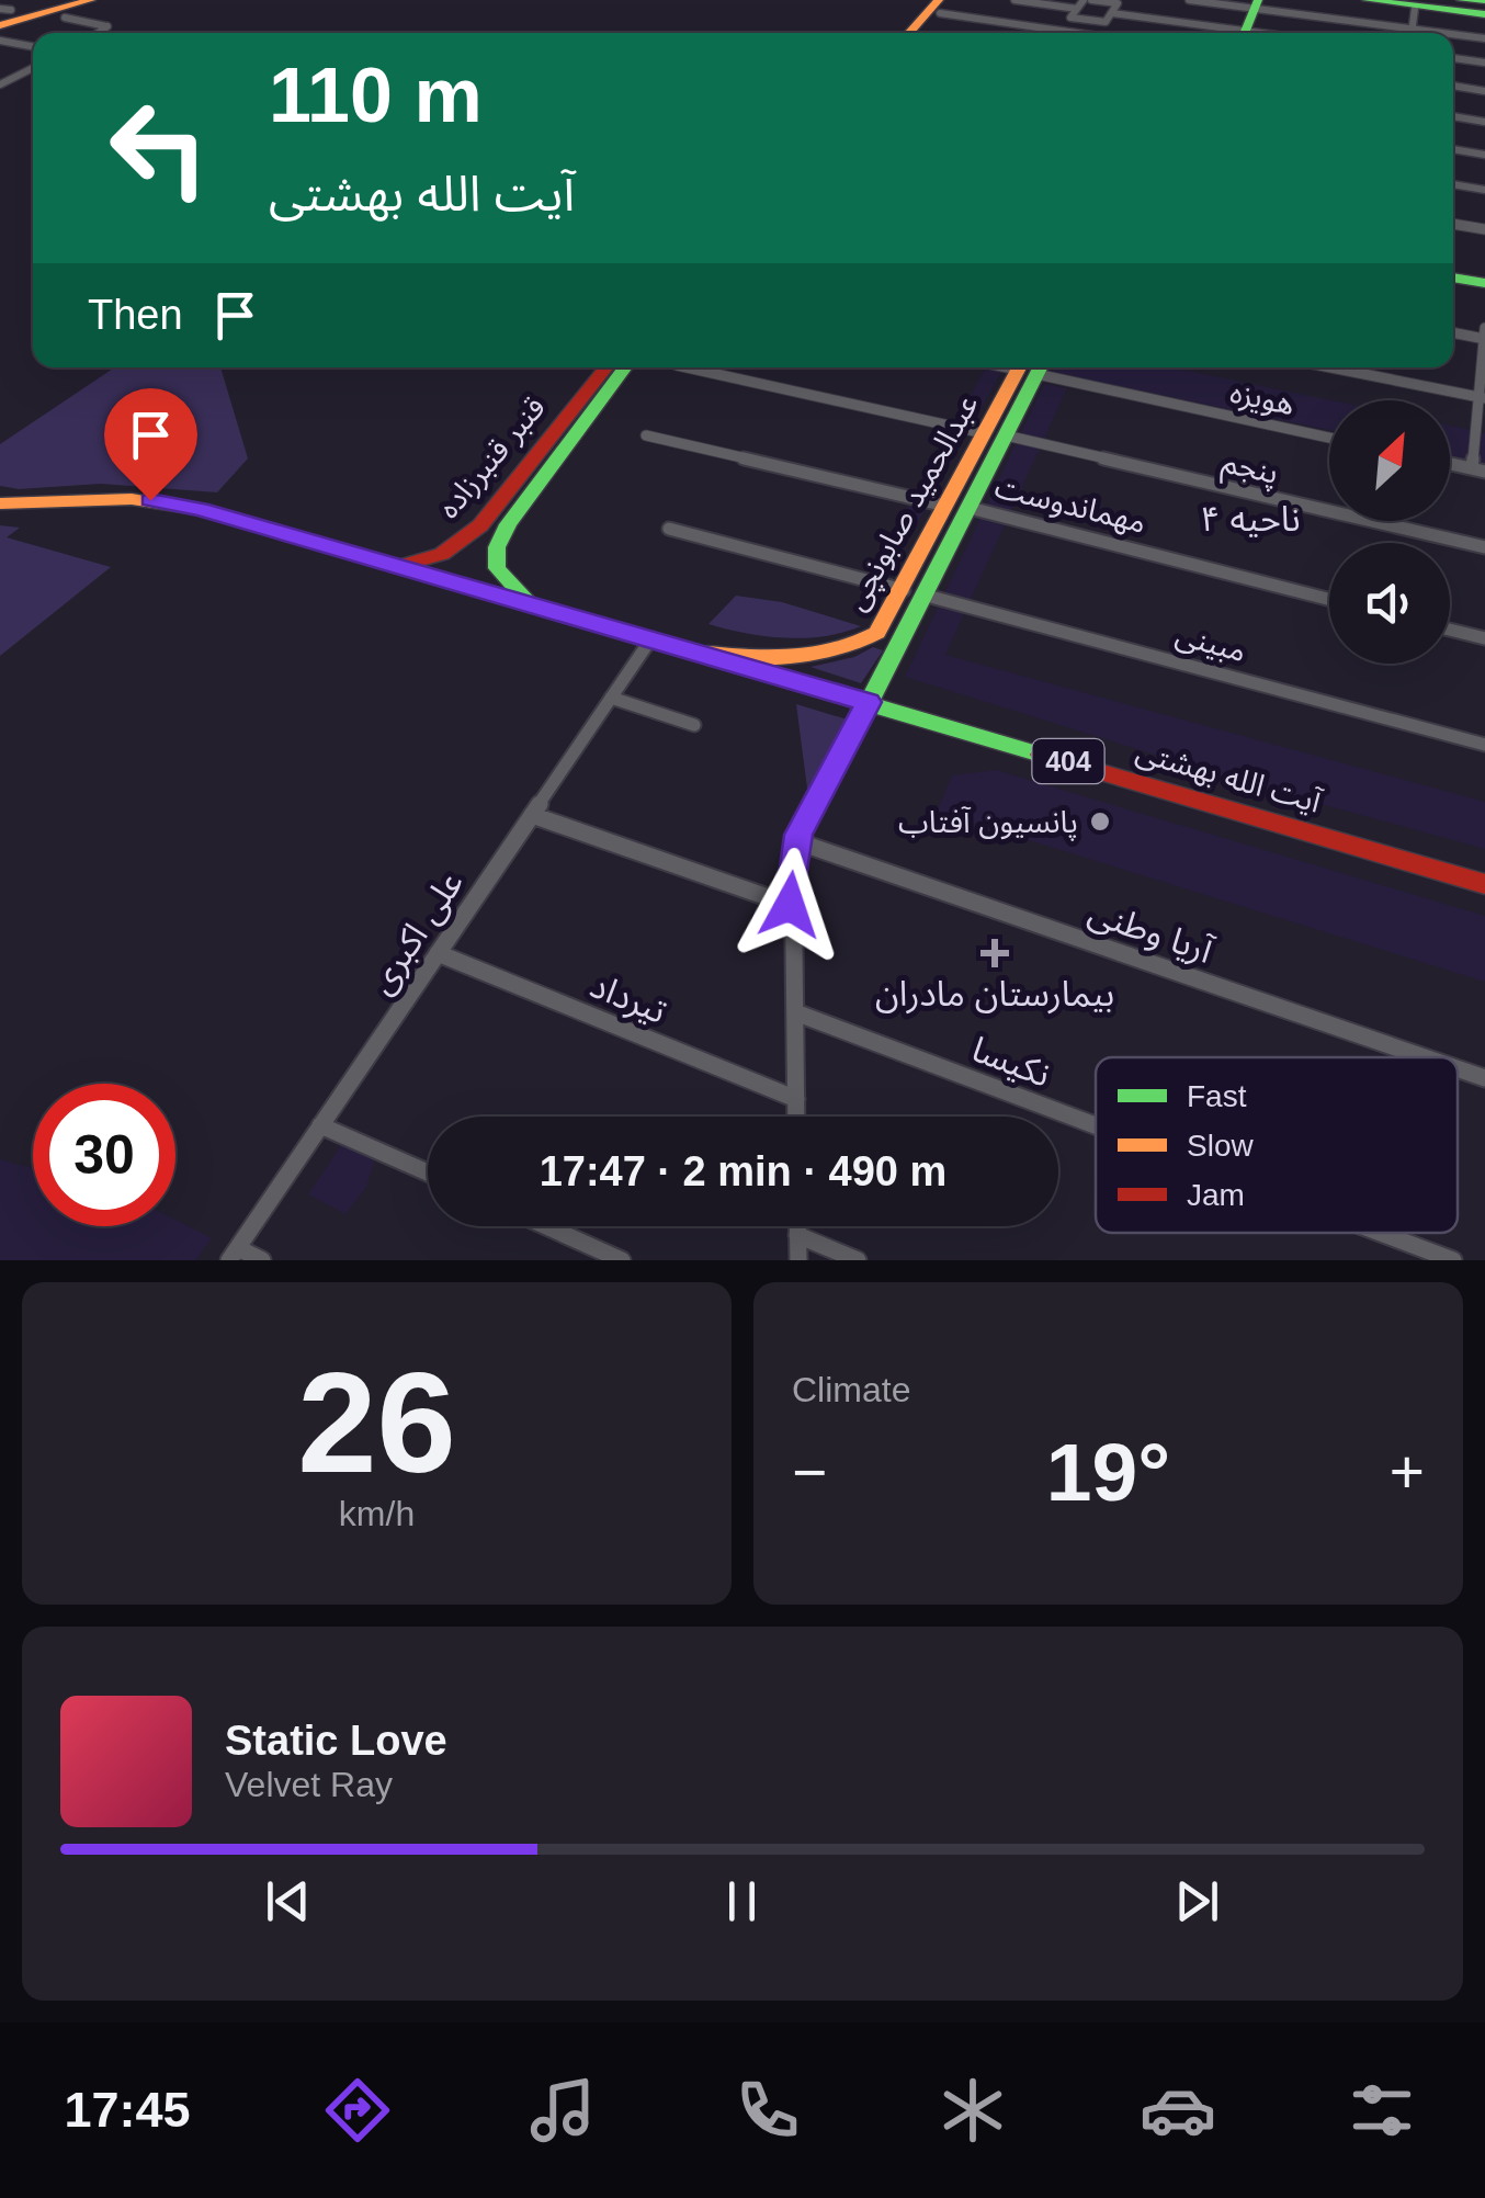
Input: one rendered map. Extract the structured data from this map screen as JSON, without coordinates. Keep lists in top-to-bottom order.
{
  "streets": {
    "main road": [
      "قنبر قنبرزاده",
      "عبدالحمید صابونچی",
      "404",
      "آیت الله بهشتی"
    ],
    "street": [
      "هویزه",
      "پنجم",
      "مهماندوست",
      "مبینی",
      "آریا وطنی",
      "علی‌ اکبری",
      "تیرداد",
      "نکیسا"
    ]
  },
  "crossings": [
    ["قنبر قنبرزاده", "آیت الله بهشتی"],
    ["پنجم", "عبدالحمید صابونچی"],
    ["عبدالحمید صابونچی", "مهماندوست"],
    ["عبدالحمید صابونچی", "مبینی"],
    ["عبدالحمید صابونچی", "آیت الله بهشتی"],
    ["آیت الله بهشتی", "علی‌ اکبری"],
    ["علی‌ اکبری", "تیرداد"]
  ],
  "districts": ["ناحیه ۴"],
  "places": {
    "other": ["پانسیون آفتاب"],
    "health": ["بیمارستان مادران"]
  },
  "legend": ["Fast", "Slow", "Jam"],
  "north": "top right",
  "page": {
    "turn": ["110 m", "آیت الله بهشتی"],
    "then": "Then",
    "limit": "30",
    "trip": "17:47 · 2 min · 490 m",
    "tile": [
      ["26", "km/h"],
      "Climate"
    ],
    "heat": ["−", "19°", "+"],
    "song": ["Static Love", "Velvet Ray"],
    "tabs": "17:45"
  }
}
